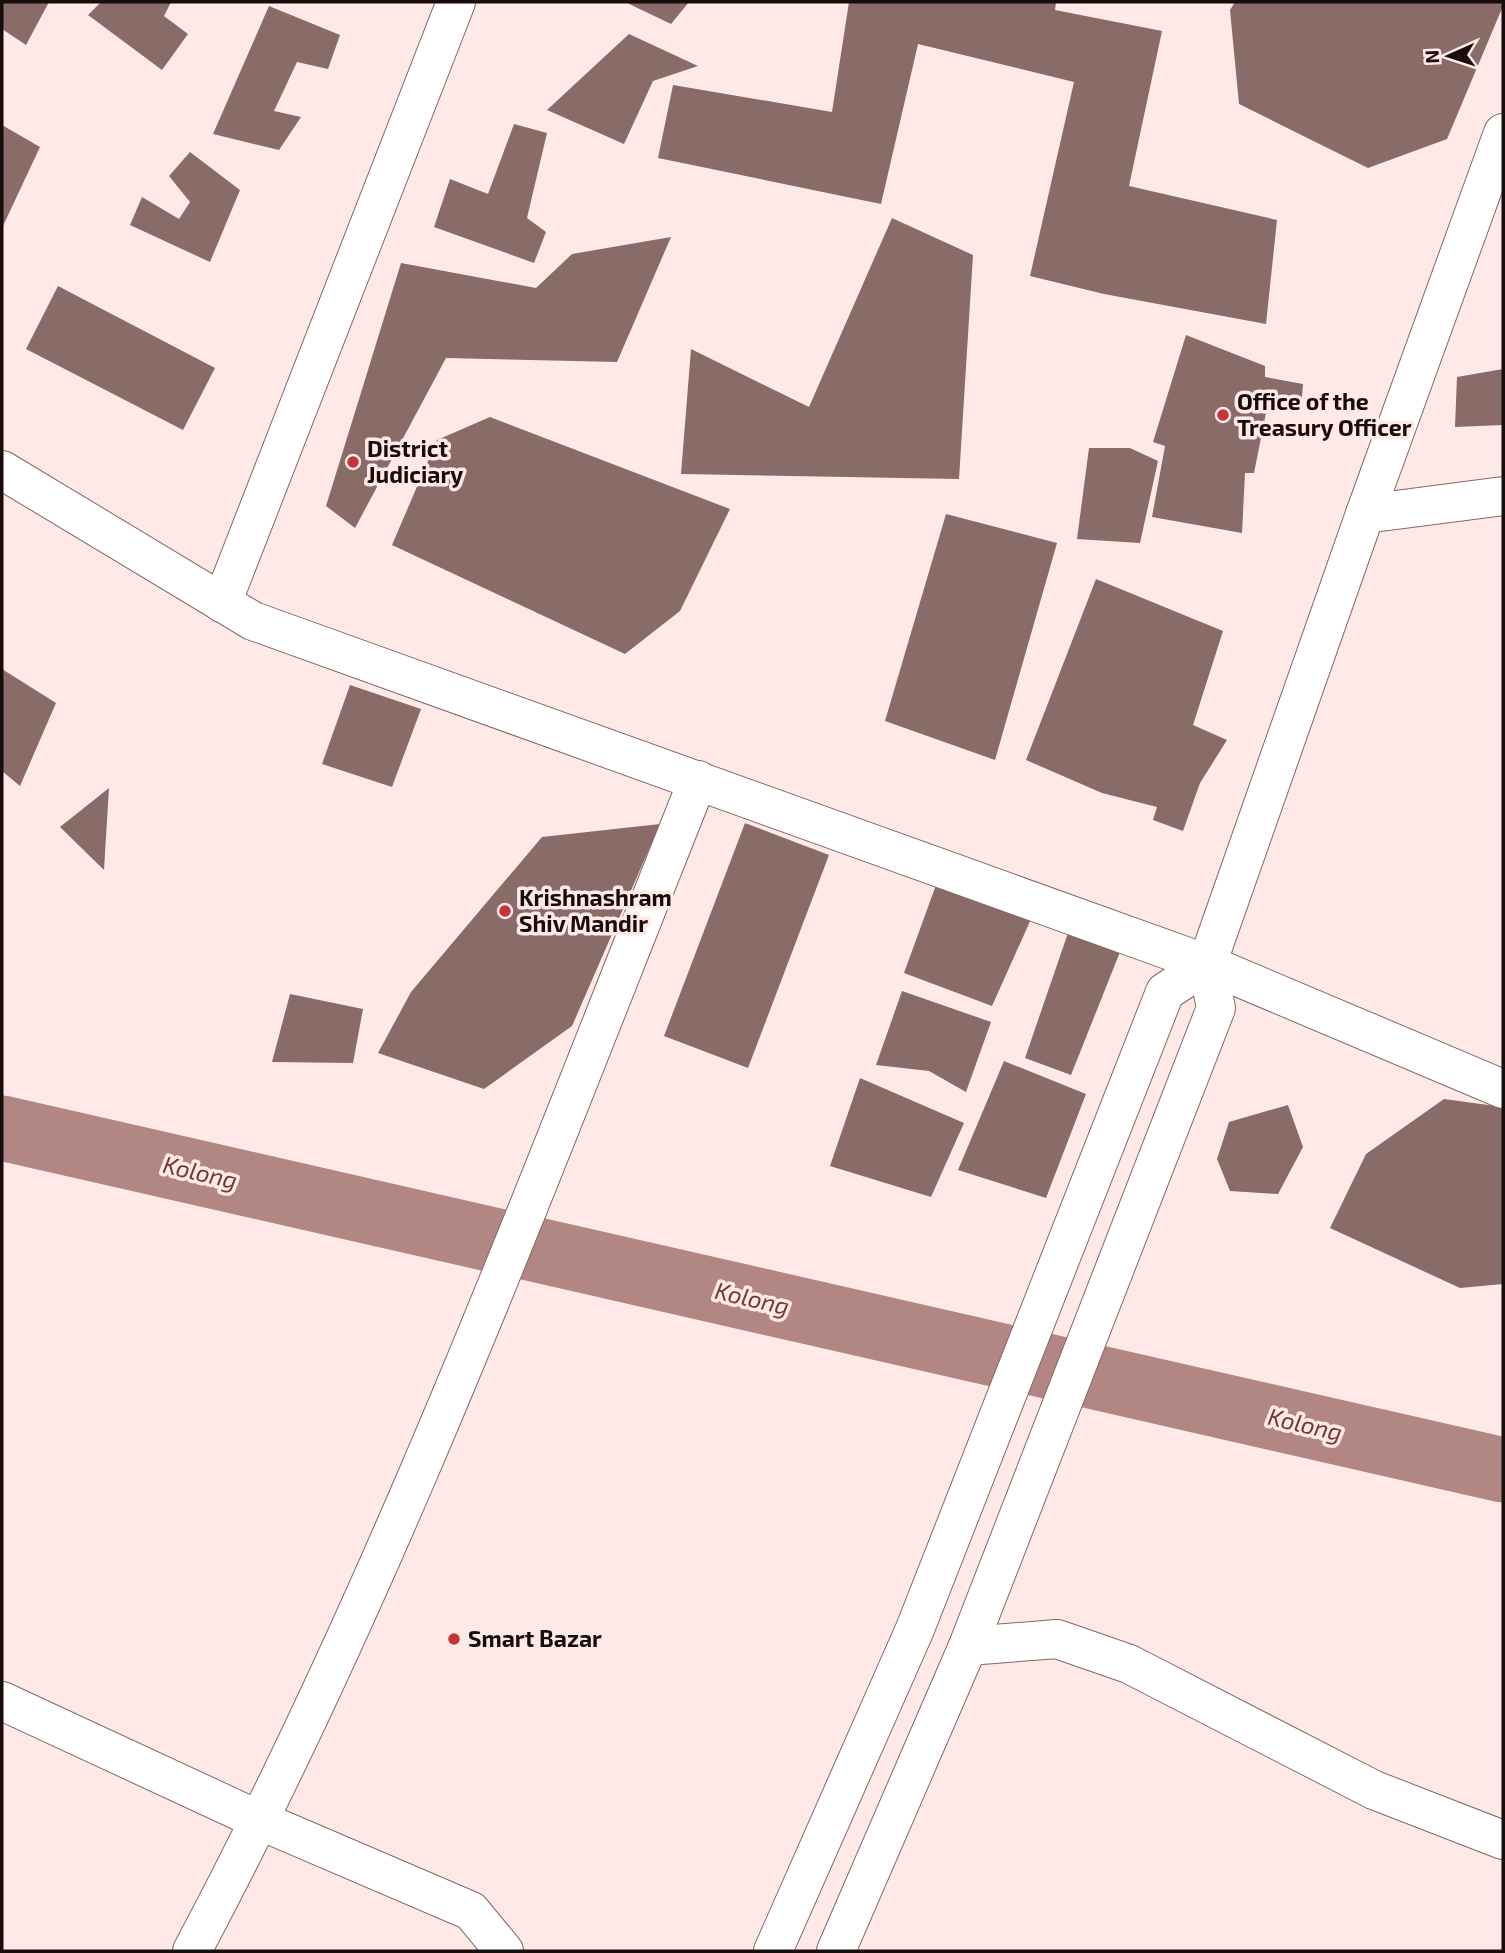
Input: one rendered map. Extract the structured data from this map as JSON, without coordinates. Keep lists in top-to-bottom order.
{
  "water": ["Kolong"],
  "places": [
    "Office of the Treasury Officer",
    "District Judiciary",
    "Krishnashram Shiv Mandir",
    "Smart Bazar"
  ],
  "north": "left"
}
